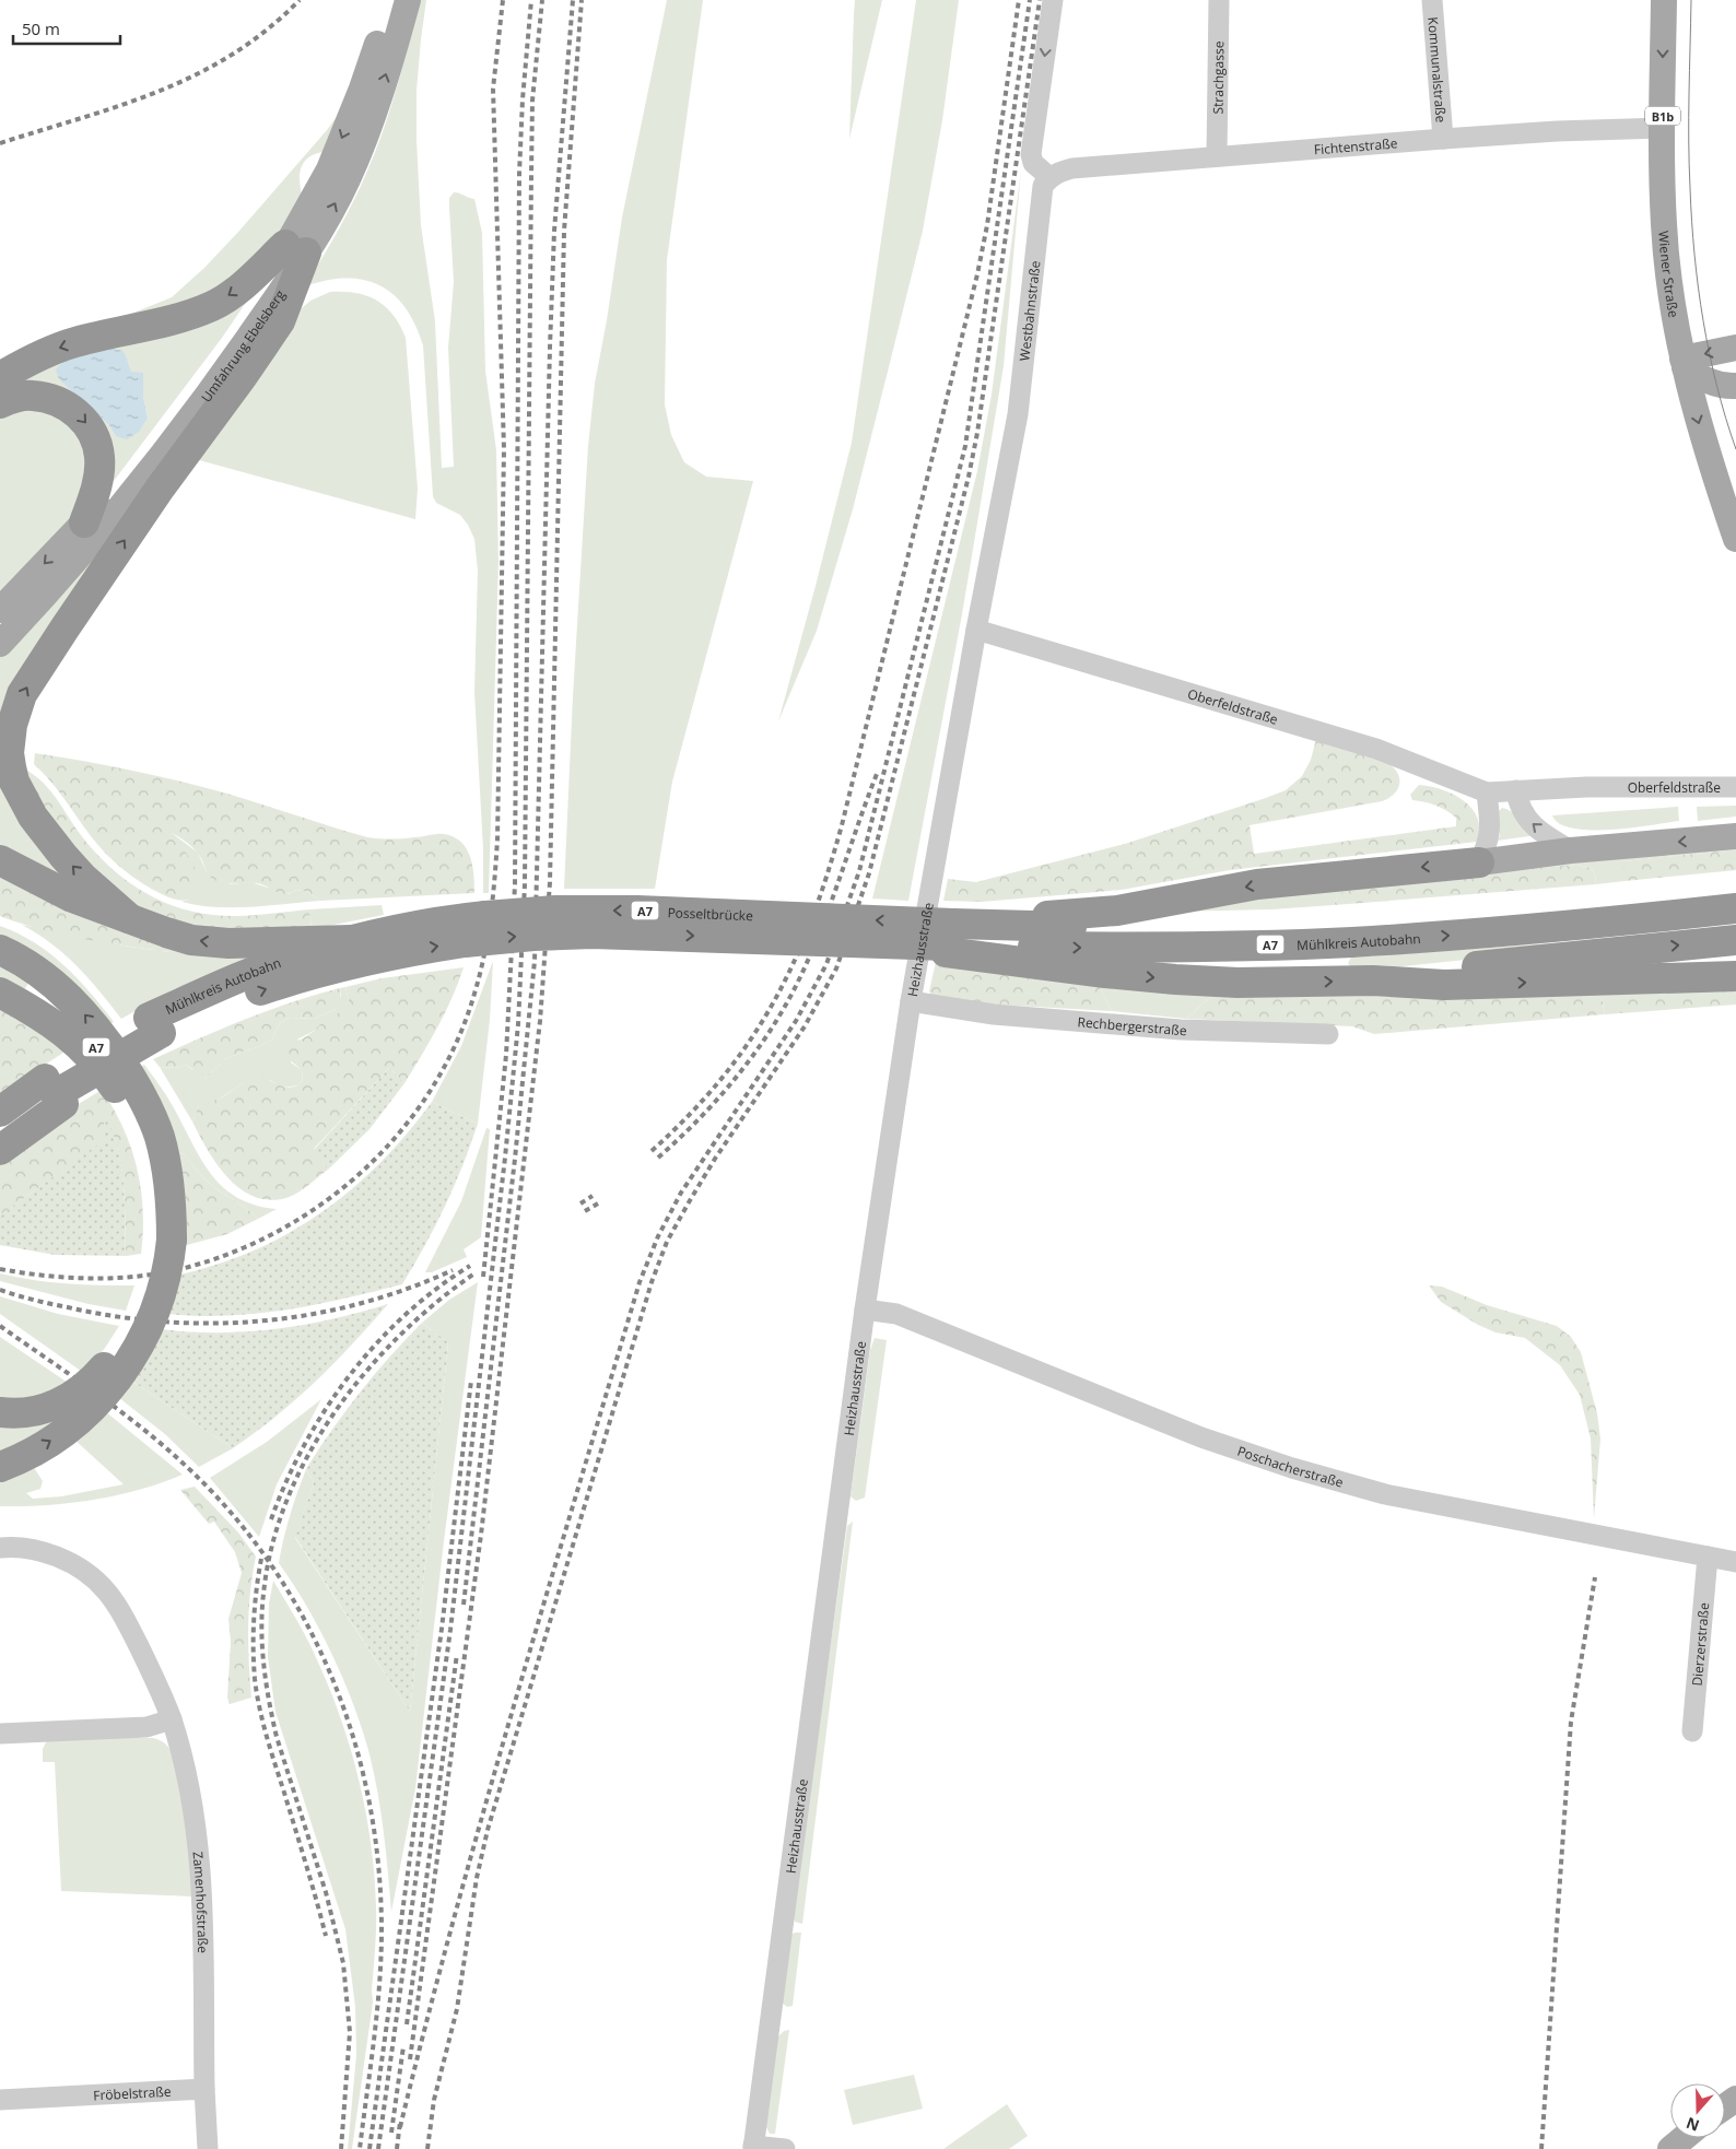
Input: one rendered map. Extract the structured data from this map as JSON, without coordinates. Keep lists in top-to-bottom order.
{
  "streets": {
    "highway": ["A7", "Posseltbrücke", "Mühlkreis Autobahn"],
    "main road": ["B1b", "Wiener Straße", "Umfahrung Ebelsberg"],
    "street": [
      "Kommunalstraße",
      "Strachgasse",
      "Fichtenstraße",
      "Westbahnstraße",
      "Oberfeldstraße",
      "Heizhausstraße",
      "Rechbergerstraße",
      "Poschacherstraße",
      "Dierzerstraße",
      "Zamenhofstraße",
      "Fröbelstraße"
    ]
  },
  "crossings": [
    ["Kommunalstraße", "Fichtenstraße"],
    ["Strachgasse", "Fichtenstraße"],
    ["Fichtenstraße", "Wiener Straße"],
    ["Fichtenstraße", "Westbahnstraße"],
    ["Westbahnstraße", "Oberfeldstraße"],
    ["Westbahnstraße", "Heizhausstraße"],
    ["Oberfeldstraße", "Heizhausstraße"],
    ["Posseltbrücke", "Mühlkreis Autobahn"],
    ["Heizhausstraße", "Rechbergerstraße"],
    ["Heizhausstraße", "Poschacherstraße"],
    ["Poschacherstraße", "Dierzerstraße"],
    ["Zamenhofstraße", "Fröbelstraße"]
  ],
  "one_way": ["Wiener Straße"],
  "scale_bar": "50 m",
  "north": "bottom"
}
